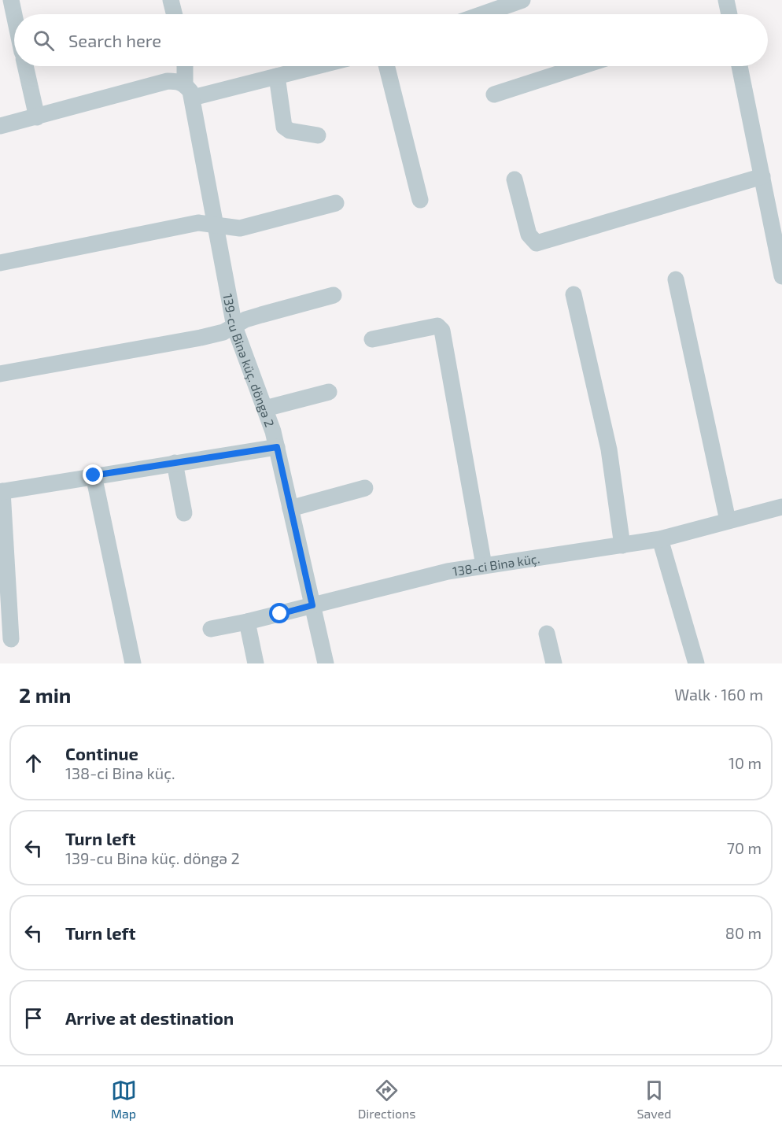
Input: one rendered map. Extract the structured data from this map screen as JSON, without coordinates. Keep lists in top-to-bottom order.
{
  "streets": {
    "street": ["139-cu Binə küç. döngə 2", "138-ci Binə küç."]
  },
  "crossings": [
    ["139-cu Binə küç. döngə 2", "138-ci Binə küç."]
  ],
  "page": {
    "search": "Search here",
    "heading": ["2 min", "Walk · 160 m"],
    "list": [
      ["Continue", "138-ci Binə küç.", "10 m"],
      ["Turn left", "139-cu Binə küç. döngə 2", "70 m"],
      ["Turn left", "80 m"],
      "Arrive at destination"
    ],
    "nav": ["Map", "Directions", "Saved"]
  }
}
